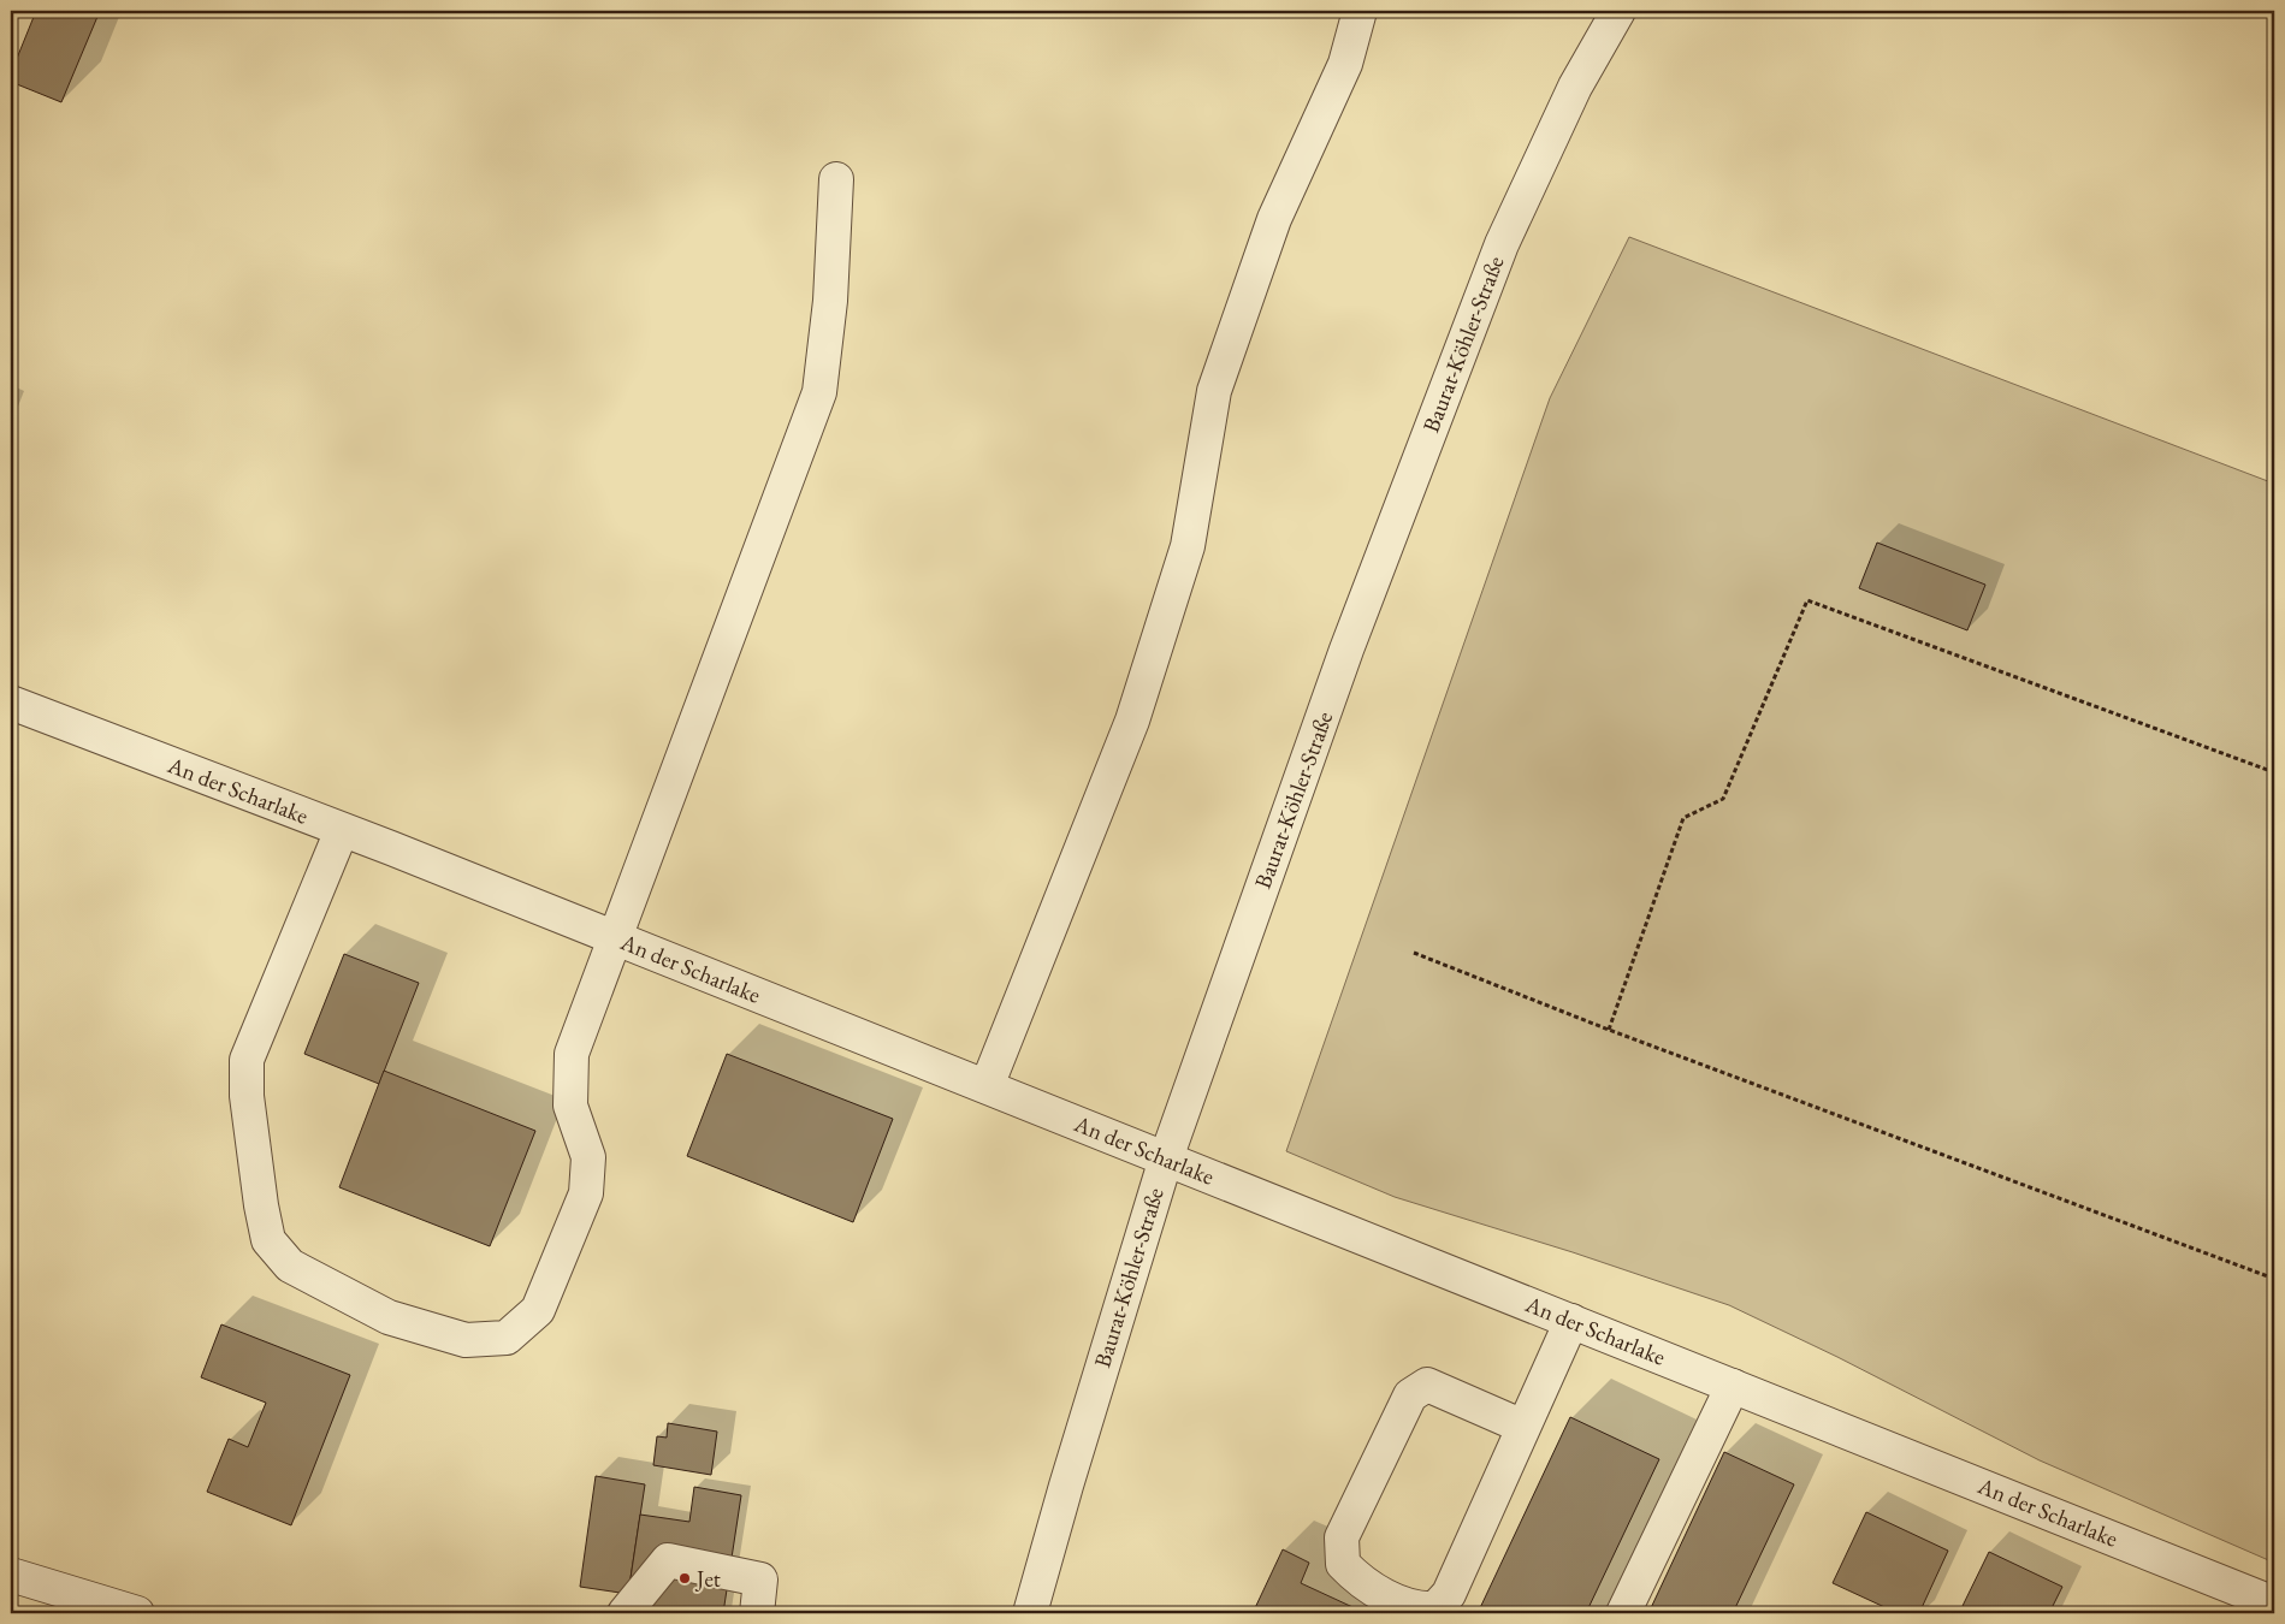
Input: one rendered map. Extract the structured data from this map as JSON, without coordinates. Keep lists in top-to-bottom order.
{
  "streets": {
    "street": ["Baurat-Köhler-Straße", "An der Scharlake"]
  },
  "crossings": [
    ["Baurat-Köhler-Straße", "An der Scharlake"]
  ],
  "places": ["Jet"]
}
